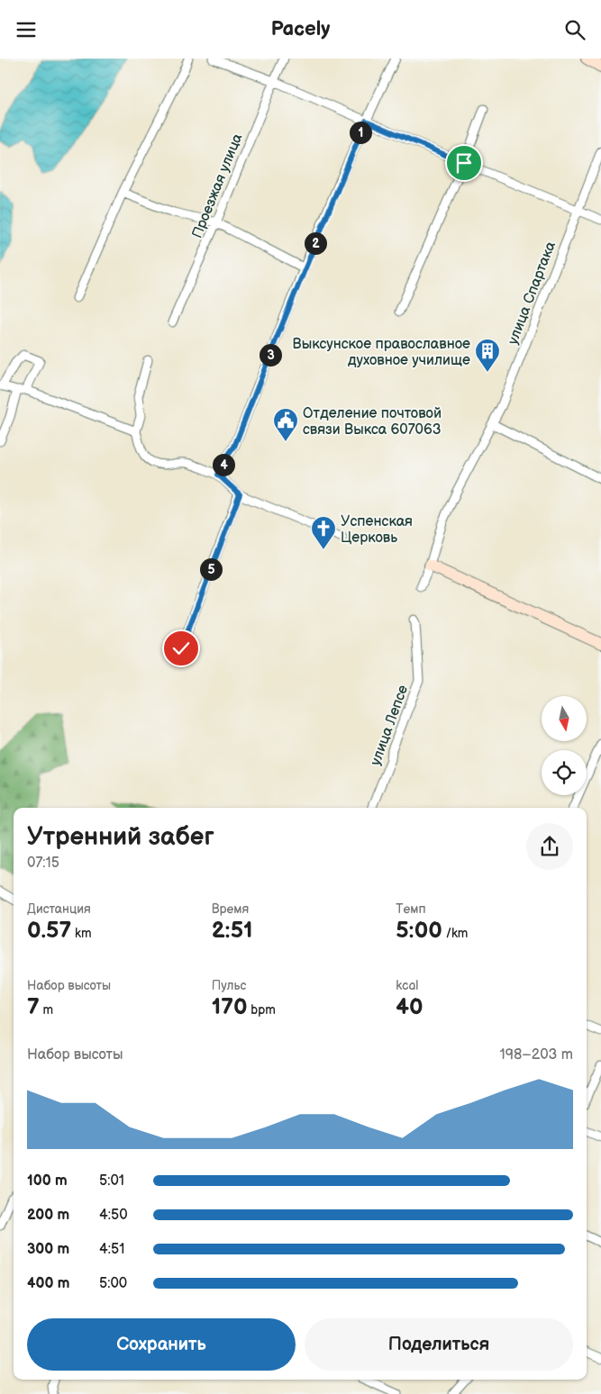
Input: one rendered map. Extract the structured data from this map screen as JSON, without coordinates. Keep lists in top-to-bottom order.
{
  "streets": {
    "street": ["Проезжая улица", "улица Спартака", "улица Лепсе"]
  },
  "places": {
    "building": ["Выксунское православное духовное училище"],
    "public building": ["Отделение почтовой связи Выкса 607063"],
    "church": ["Успенская Церковь"]
  },
  "north": "bottom",
  "page": {
    "header": "Pacely",
    "pins": [
      "1",
      "2",
      "3",
      "4",
      "5"
    ],
    "heading": ["Утренний забег", "07:15"],
    "stats": [
      ["Дистанция", "0.57 km"],
      ["Время", "2:51"],
      ["Темп", "5:00 /km"],
      ["Набор высоты", "7 m"],
      ["Пульс", "170 bpm"],
      ["kcal", "40"]
    ],
    "chart": ["Набор высоты", "198–203 m"],
    "list": [
      {
        "name": "100 m",
        "note": "5:01"
      },
      {
        "name": "200 m",
        "note": "4:50"
      },
      {
        "name": "300 m",
        "note": "4:51"
      },
      {
        "name": "400 m",
        "note": "5:00"
      }
    ],
    "buttons": ["Сохранить", "Поделиться"]
  }
}
